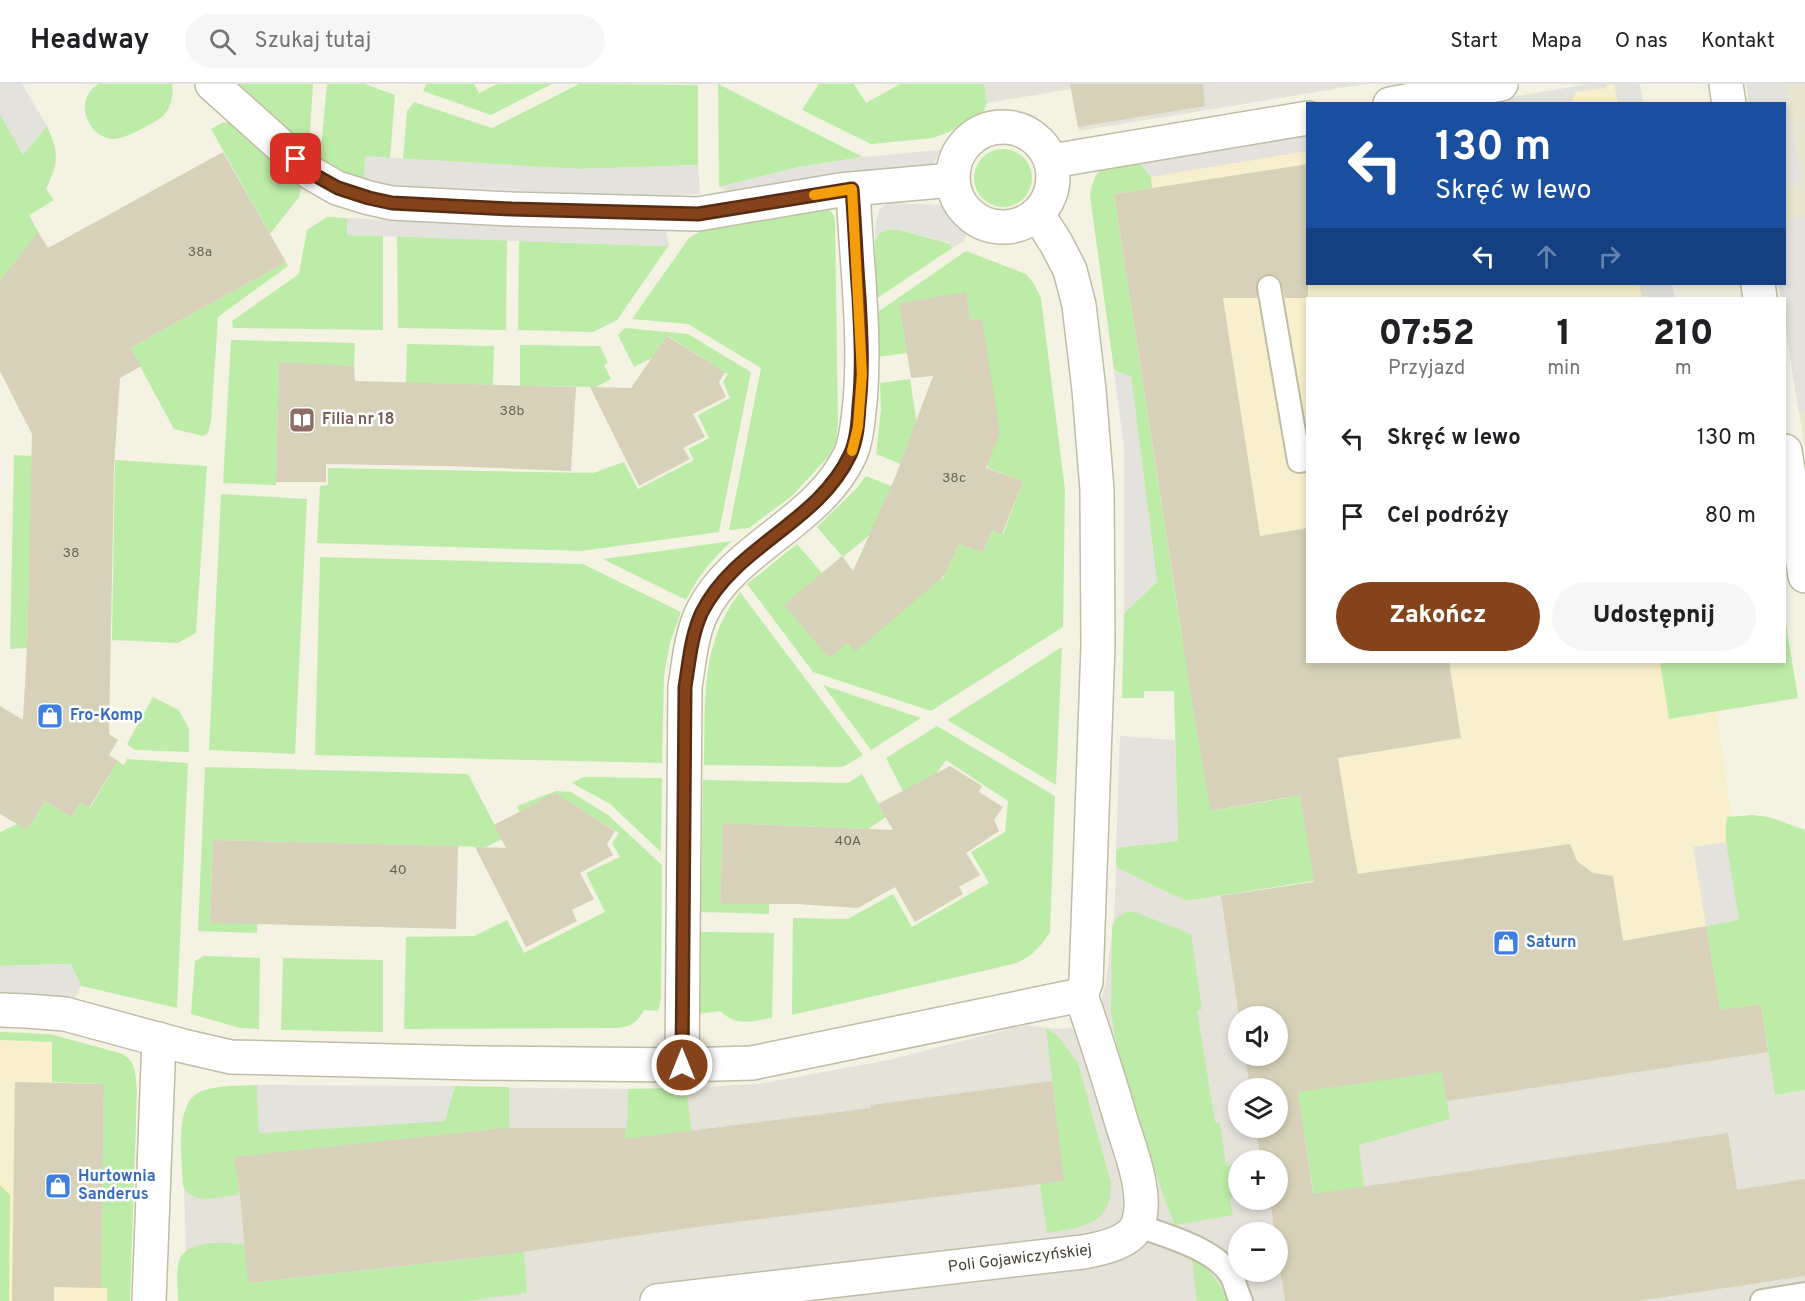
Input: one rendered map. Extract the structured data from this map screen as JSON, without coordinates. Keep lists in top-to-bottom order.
{
  "streets": {
    "street": ["Poli Gojawiczyńskiej"]
  },
  "places": {
    "library": ["Filia nr 18"],
    "shop": ["Fro-Komp", "Saturn", "Hurtownia Sanderus"]
  },
  "house_numbers": [
    "38a",
    "38b",
    "38c",
    "38",
    "40A",
    "40"
  ],
  "page": {
    "header": "Headway",
    "search": "Szukaj tutaj",
    "nav": [
      "Start",
      "Mapa",
      "O nas",
      "Kontakt"
    ],
    "turn": ["130 m", "Skręć w lewo"],
    "eta": [
      "07:52",
      "Przyjazd",
      "1",
      "min",
      "210",
      "m"
    ],
    "list": [
      {
        "name": "Skręć w lewo",
        "value": "130 m"
      },
      {
        "name": "Cel podróży",
        "value": "80 m"
      }
    ],
    "buttons": ["Zakończ", "Udostępnij"],
    "map_buttons": ["+", "−"]
  }
}
